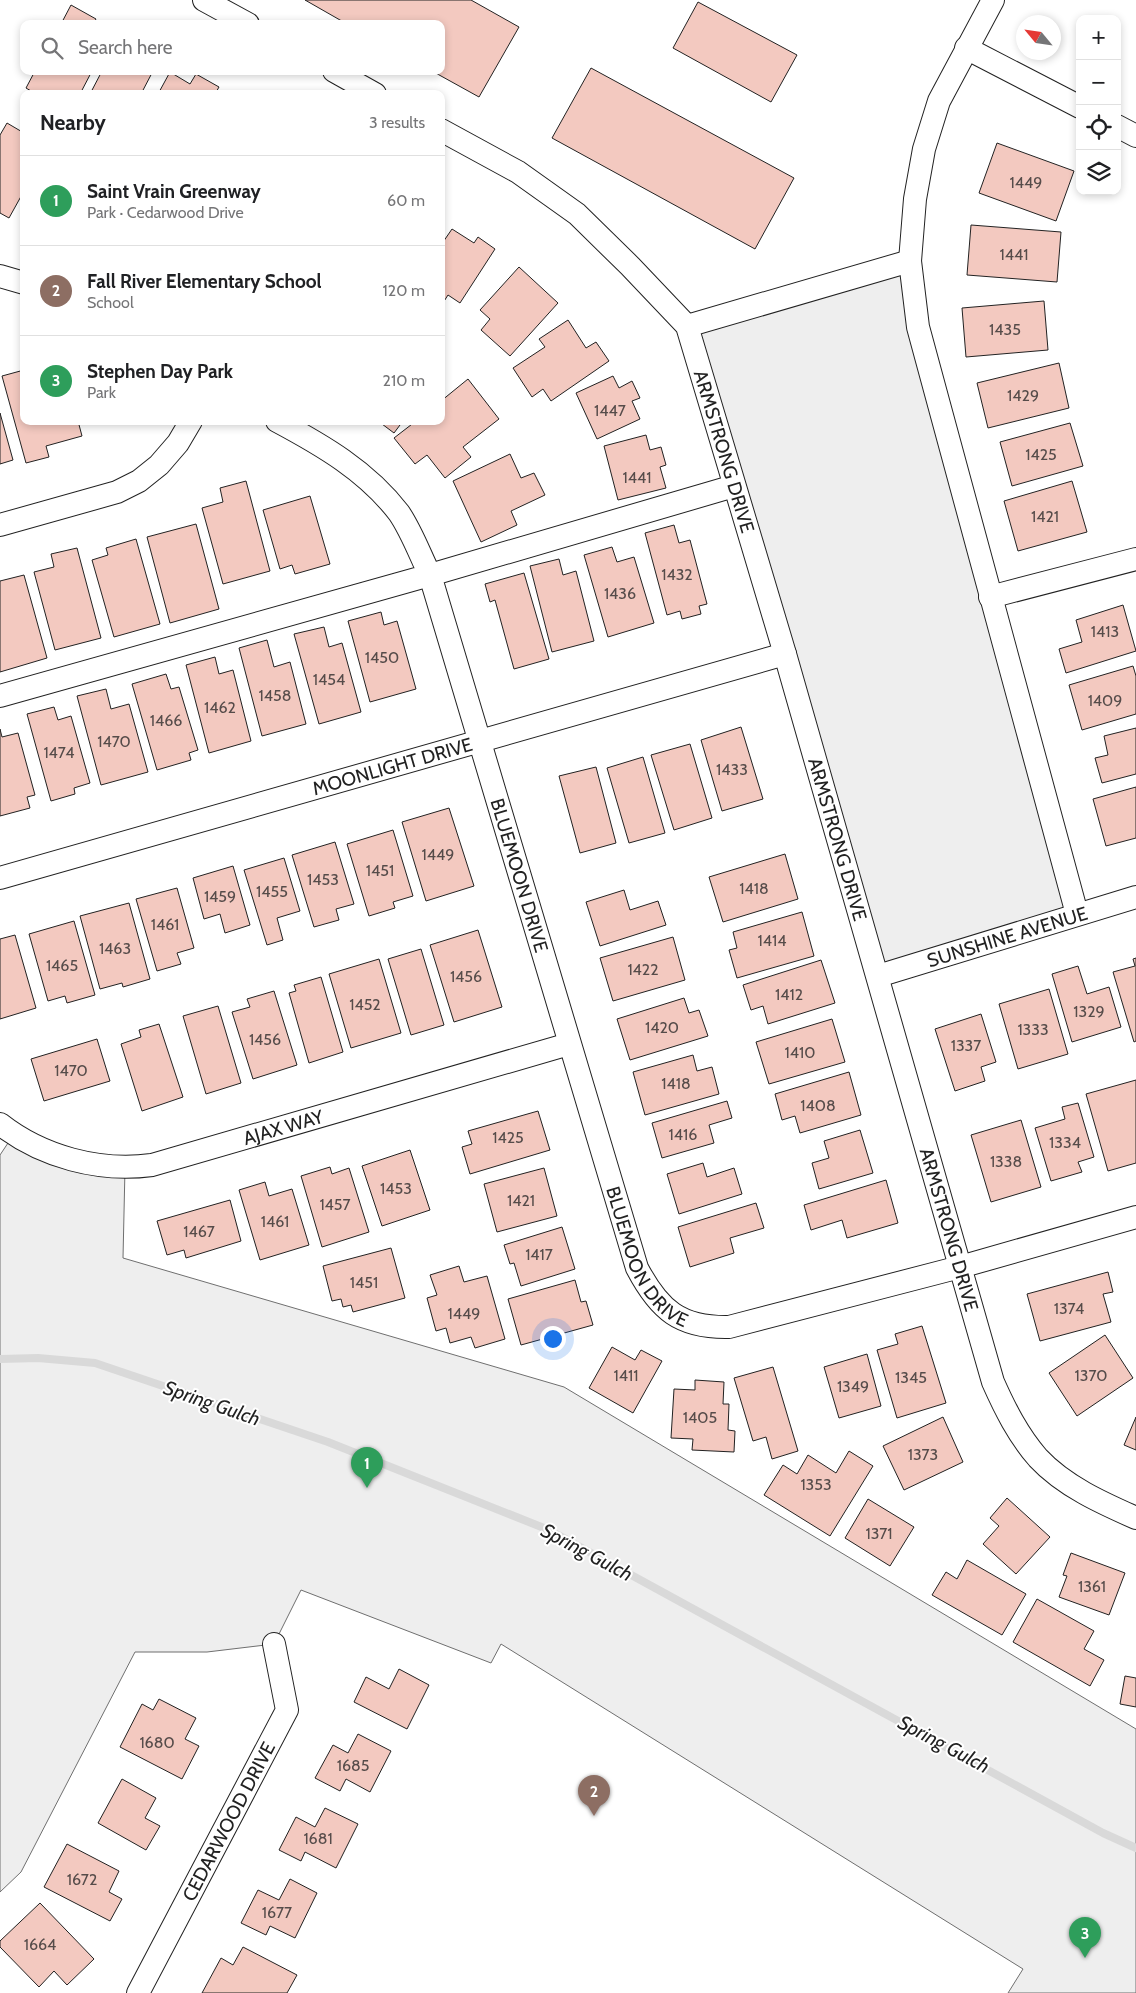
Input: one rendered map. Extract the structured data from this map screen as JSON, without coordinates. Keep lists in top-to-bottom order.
{
  "streets": {
    "street": [
      "ARMSTRONG DRIVE",
      "MOONLIGHT DRIVE",
      "BLUEMOON DRIVE",
      "SUNSHINE AVENUE",
      "AJAX WAY",
      "CEDARWOOD DRIVE"
    ]
  },
  "crossings": [
    ["ARMSTRONG DRIVE", "MOONLIGHT DRIVE"],
    ["ARMSTRONG DRIVE", "BLUEMOON DRIVE"],
    ["ARMSTRONG DRIVE", "SUNSHINE AVENUE"],
    ["MOONLIGHT DRIVE", "BLUEMOON DRIVE"],
    ["BLUEMOON DRIVE", "AJAX WAY"]
  ],
  "water": ["Spring Gulch"],
  "house_numbers": [
    "1449",
    "1441",
    "1435",
    "1429",
    "1447",
    "1425",
    "1441",
    "1421",
    "1432",
    "1436",
    "1413",
    "1450",
    "1454",
    "1458",
    "1409",
    "1462",
    "1466",
    "1470",
    "1474",
    "1433",
    "1449",
    "1451",
    "1453",
    "1418",
    "1455",
    "1459",
    "1461",
    "1414",
    "1463",
    "1465",
    "1422",
    "1456",
    "1412",
    "1452",
    "1329",
    "1420",
    "1333",
    "1456",
    "1337",
    "1410",
    "1470",
    "1418",
    "1408",
    "1416",
    "1425",
    "1334",
    "1338",
    "1453",
    "1421",
    "1457",
    "1461",
    "1467",
    "1417",
    "1451",
    "1374",
    "1449",
    "1411",
    "1370",
    "1345",
    "1349",
    "1405",
    "1373",
    "1353",
    "1371",
    "1361",
    "1680",
    "1685",
    "1681",
    "1672",
    "1677",
    "1664"
  ],
  "north": "top left",
  "page": {
    "map_buttons": ["+", "−"],
    "search": "Search here",
    "heading": ["Nearby", "3 results"],
    "list": [
      {
        "mark": "1",
        "name": "Saint Vrain Greenway",
        "note": "Park · Cedarwood Drive",
        "value": "60 m"
      },
      {
        "mark": "2",
        "name": "Fall River Elementary School",
        "note": "School",
        "value": "120 m"
      },
      {
        "mark": "3",
        "name": "Stephen Day Park",
        "note": "Park",
        "value": "210 m"
      }
    ],
    "pins": ["1", "2", "3"]
  }
}
